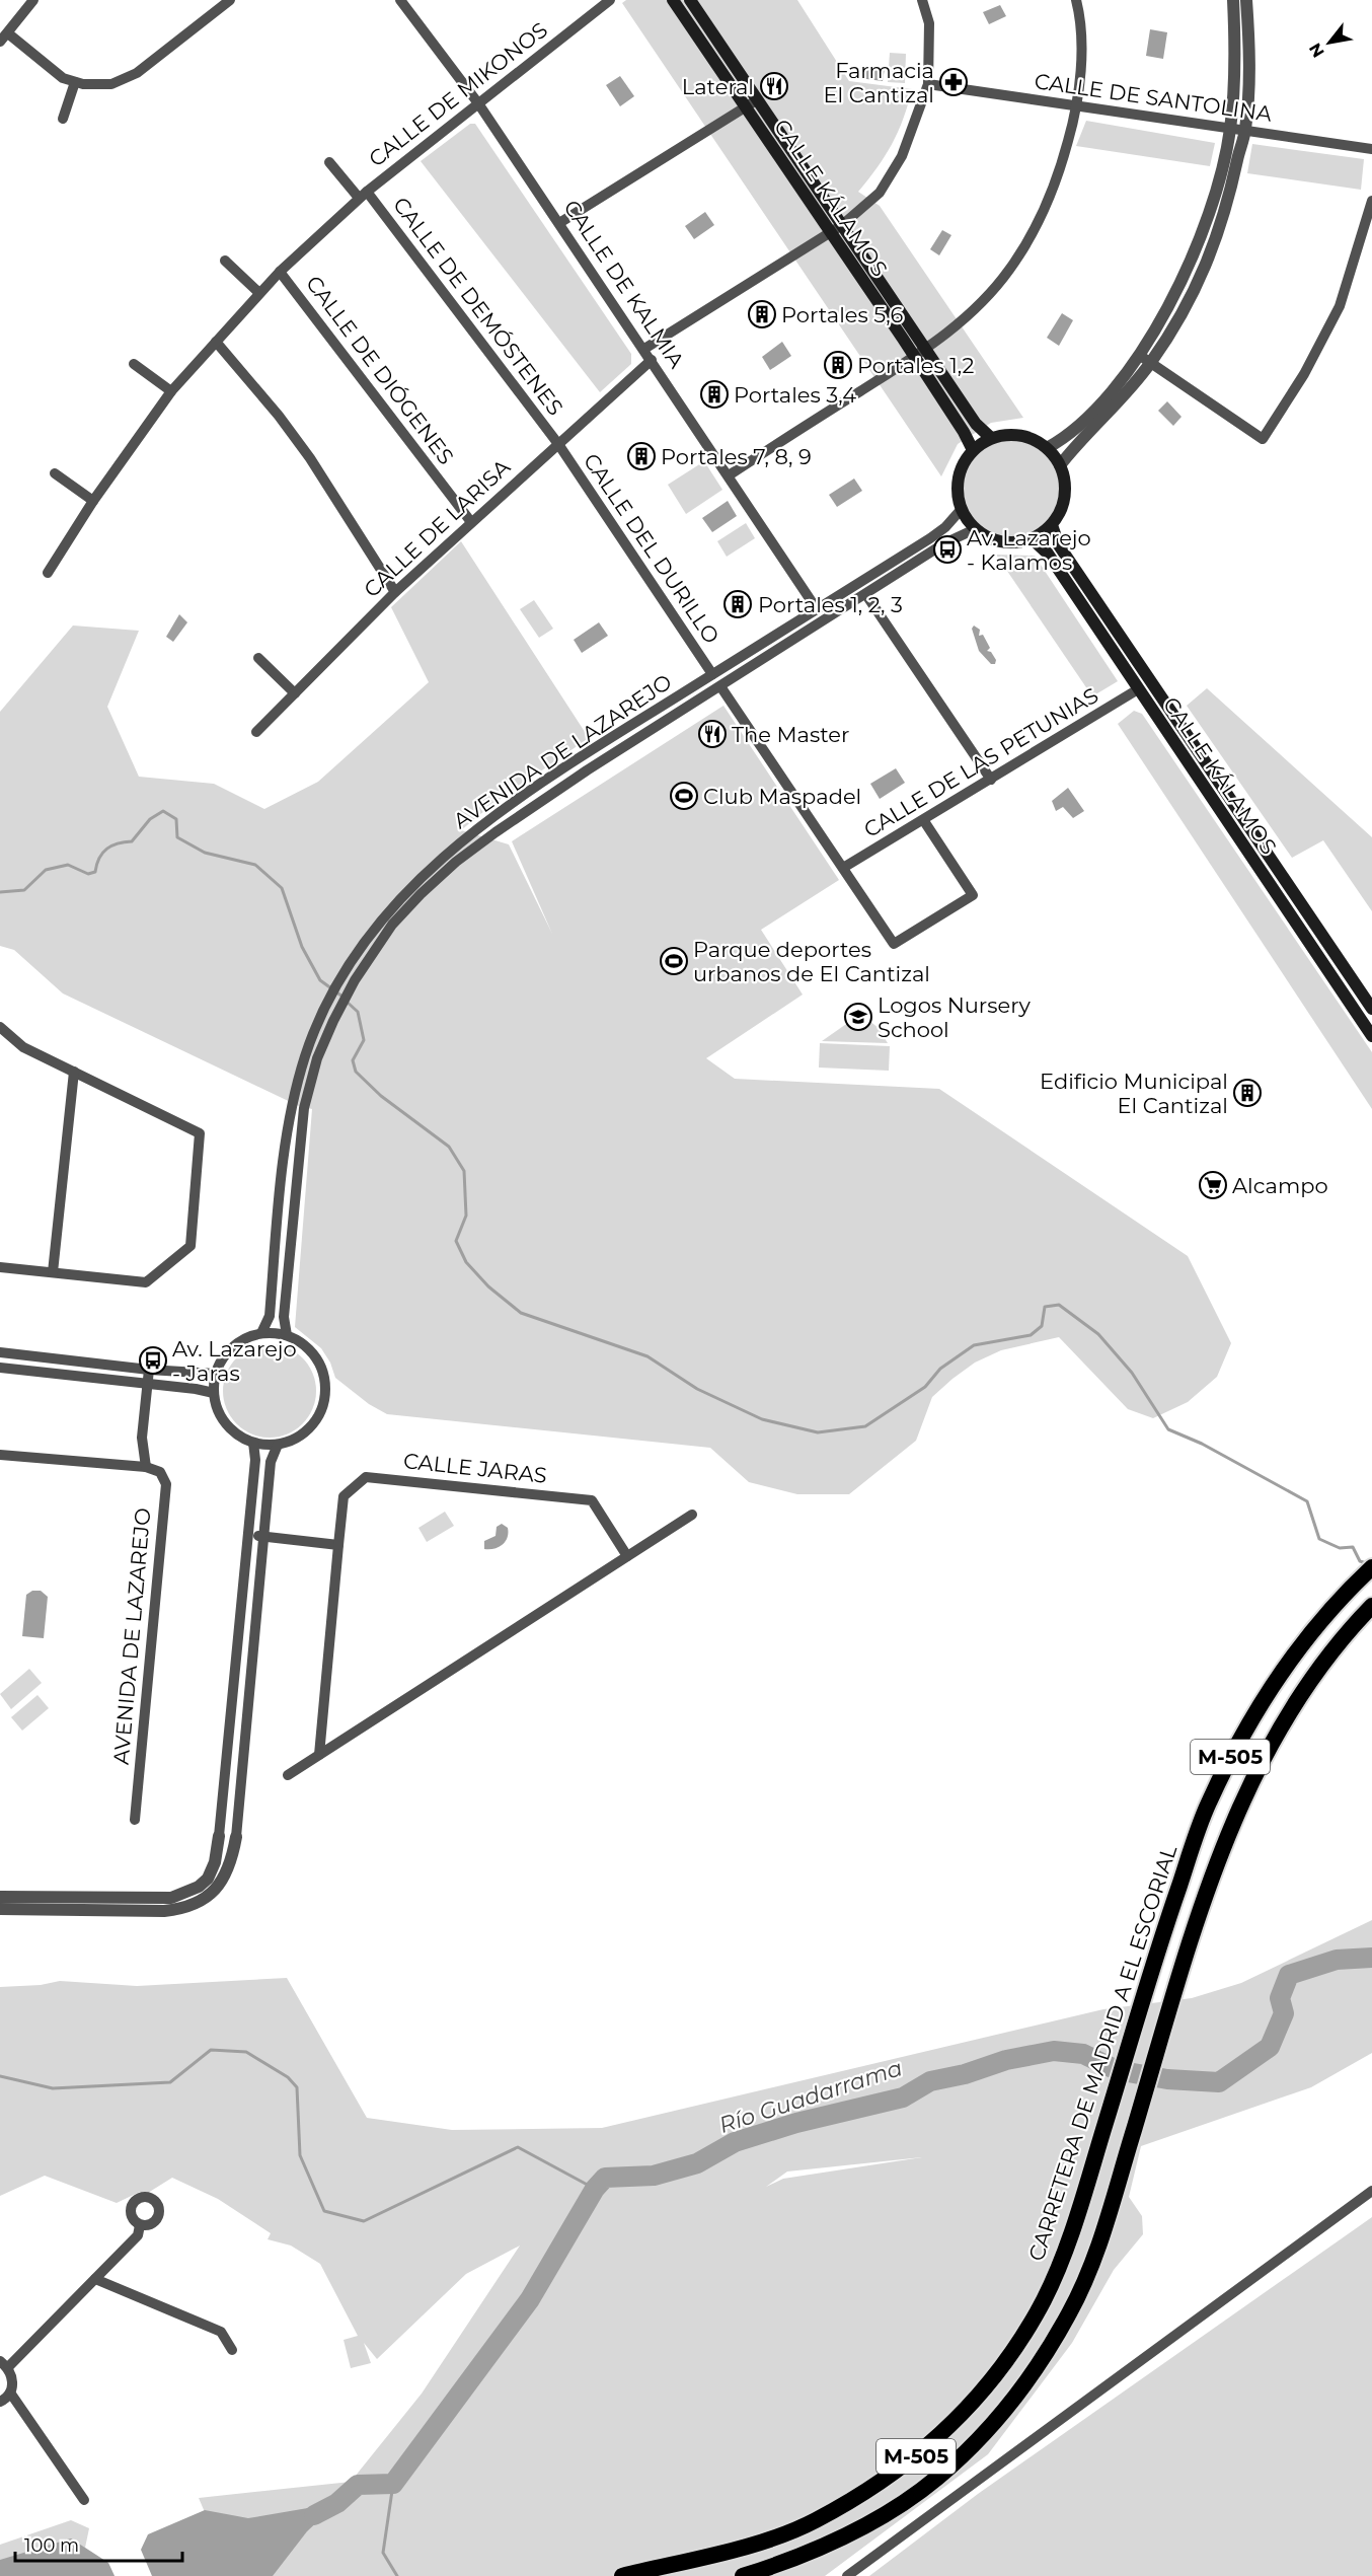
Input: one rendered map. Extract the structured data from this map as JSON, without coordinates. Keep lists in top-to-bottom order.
{
  "streets": {
    "highway": ["M-505", "CARRETERA DE MADRID A EL ESCORIAL"],
    "main road": ["CALLE KÁLAMOS"],
    "street": [
      "CALLE DE MIKONOS",
      "CALLE DE SANTOLINA",
      "CALLE DE KALMIA",
      "CALLE DE DEMÓSTENES",
      "CALLE DE DIÓGENES",
      "CALLE DE LARISA",
      "CALLE DEL DURILLO",
      "AVENIDA DE LAZAREJO",
      "CALLE DE LAS PETUNIAS",
      "CALLE JARAS"
    ]
  },
  "crossings": [
    ["CALLE DE MIKONOS", "CALLE DE KALMIA"],
    ["CALLE DE MIKONOS", "CALLE DE DEMÓSTENES"],
    ["CALLE DE MIKONOS", "CALLE DE DIÓGENES"],
    ["CALLE KÁLAMOS", "AVENIDA DE LAZAREJO"],
    ["CALLE KÁLAMOS", "CALLE DE LAS PETUNIAS"],
    ["CALLE DE KALMIA", "CALLE DE LARISA"],
    ["CALLE DE KALMIA", "AVENIDA DE LAZAREJO"],
    ["CALLE DE DEMÓSTENES", "CALLE DE LARISA"],
    ["CALLE DE DEMÓSTENES", "CALLE DEL DURILLO"],
    ["CALLE DE DIÓGENES", "CALLE DE LARISA"],
    ["CALLE DE LARISA", "CALLE DEL DURILLO"],
    ["CALLE DEL DURILLO", "AVENIDA DE LAZAREJO"]
  ],
  "water": ["Río Guadarrama"],
  "places": {
    "pharmacy": ["Farmacia El Cantizal"],
    "restaurant": ["Lateral", "The Master"],
    "building": [
      "Portales 5,6",
      "Portales 1,2",
      "Portales 3,4",
      "Portales 7, 8, 9",
      "Portales 1, 2, 3",
      "Edificio Municipal El Cantizal"
    ],
    "bus stop": ["Av. Lazarejo - Kalamos", "Av. Lazarejo - Jaras"],
    "sports": ["Club Maspadel", "Parque deportes urbanos de El Cantizal"],
    "school or university": ["Logos Nursery School"],
    "supermarket": ["Alcampo"]
  },
  "scale_bar": "100 m",
  "north": "bottom left"
}
